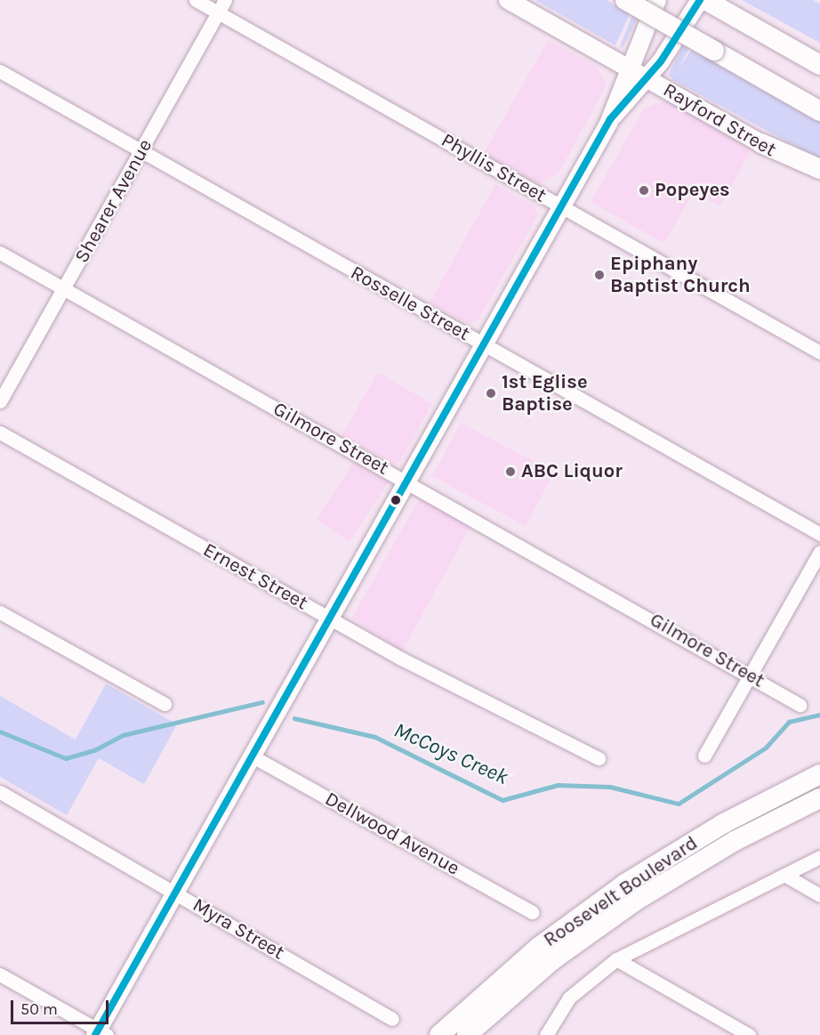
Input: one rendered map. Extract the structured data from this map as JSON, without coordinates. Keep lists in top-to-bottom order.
{
  "streets": {
    "highway": ["Roosevelt Boulevard"],
    "main road": ["Rayford Street"],
    "street": [
      "Phyllis Street",
      "Shearer Avenue",
      "Rosselle Street",
      "Gilmore Street",
      "Ernest Street",
      "Dellwood Avenue",
      "Myra Street"
    ]
  },
  "crossings": [
    ["Phyllis Street", "Shearer Avenue"],
    ["Shearer Avenue", "Rosselle Street"],
    ["Shearer Avenue", "Gilmore Street"]
  ],
  "water": ["McCoys Creek"],
  "places": [
    "Popeyes",
    "Epiphany Baptist Church",
    "1st Eglise Baptise",
    "ABC Liquor"
  ],
  "scale_bar": "50 m"
}
